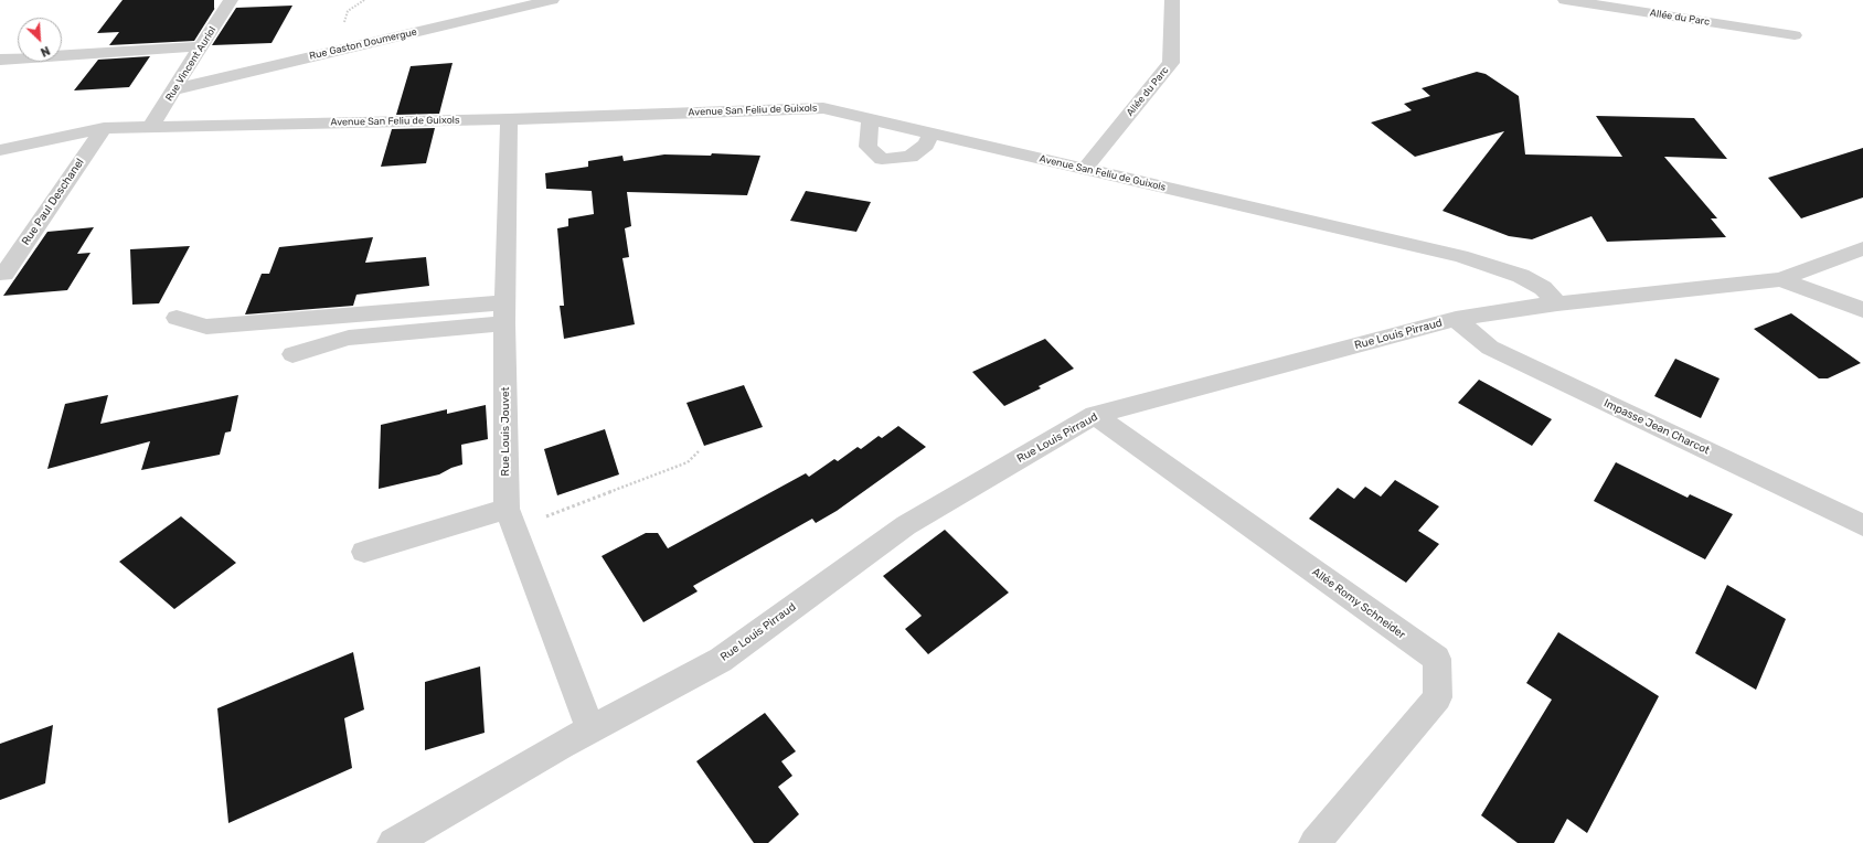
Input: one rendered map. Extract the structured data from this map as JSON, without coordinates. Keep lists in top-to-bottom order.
{
  "streets": {
    "street": [
      "Allée du Parc",
      "Rue Gaston Doumergue",
      "Rue Vincent Auriol",
      "Avenue San Feliu de Guixols",
      "Rue Paul Deschanel",
      "Rue Louis Pirraud",
      "Impasse Jean Charcot",
      "Rue Louis Jouvet",
      "Allée Romy Schneider"
    ]
  },
  "crossings": [
    ["Allée du Parc", "Avenue San Feliu de Guixols"],
    ["Rue Gaston Doumergue", "Rue Vincent Auriol"],
    ["Rue Vincent Auriol", "Avenue San Feliu de Guixols"],
    ["Avenue San Feliu de Guixols", "Rue Paul Deschanel"],
    ["Avenue San Feliu de Guixols", "Rue Louis Pirraud"],
    ["Avenue San Feliu de Guixols", "Rue Louis Jouvet"],
    ["Rue Louis Pirraud", "Impasse Jean Charcot"],
    ["Rue Louis Pirraud", "Rue Louis Jouvet"],
    ["Rue Louis Pirraud", "Allée Romy Schneider"]
  ],
  "north": "bottom right"
}
